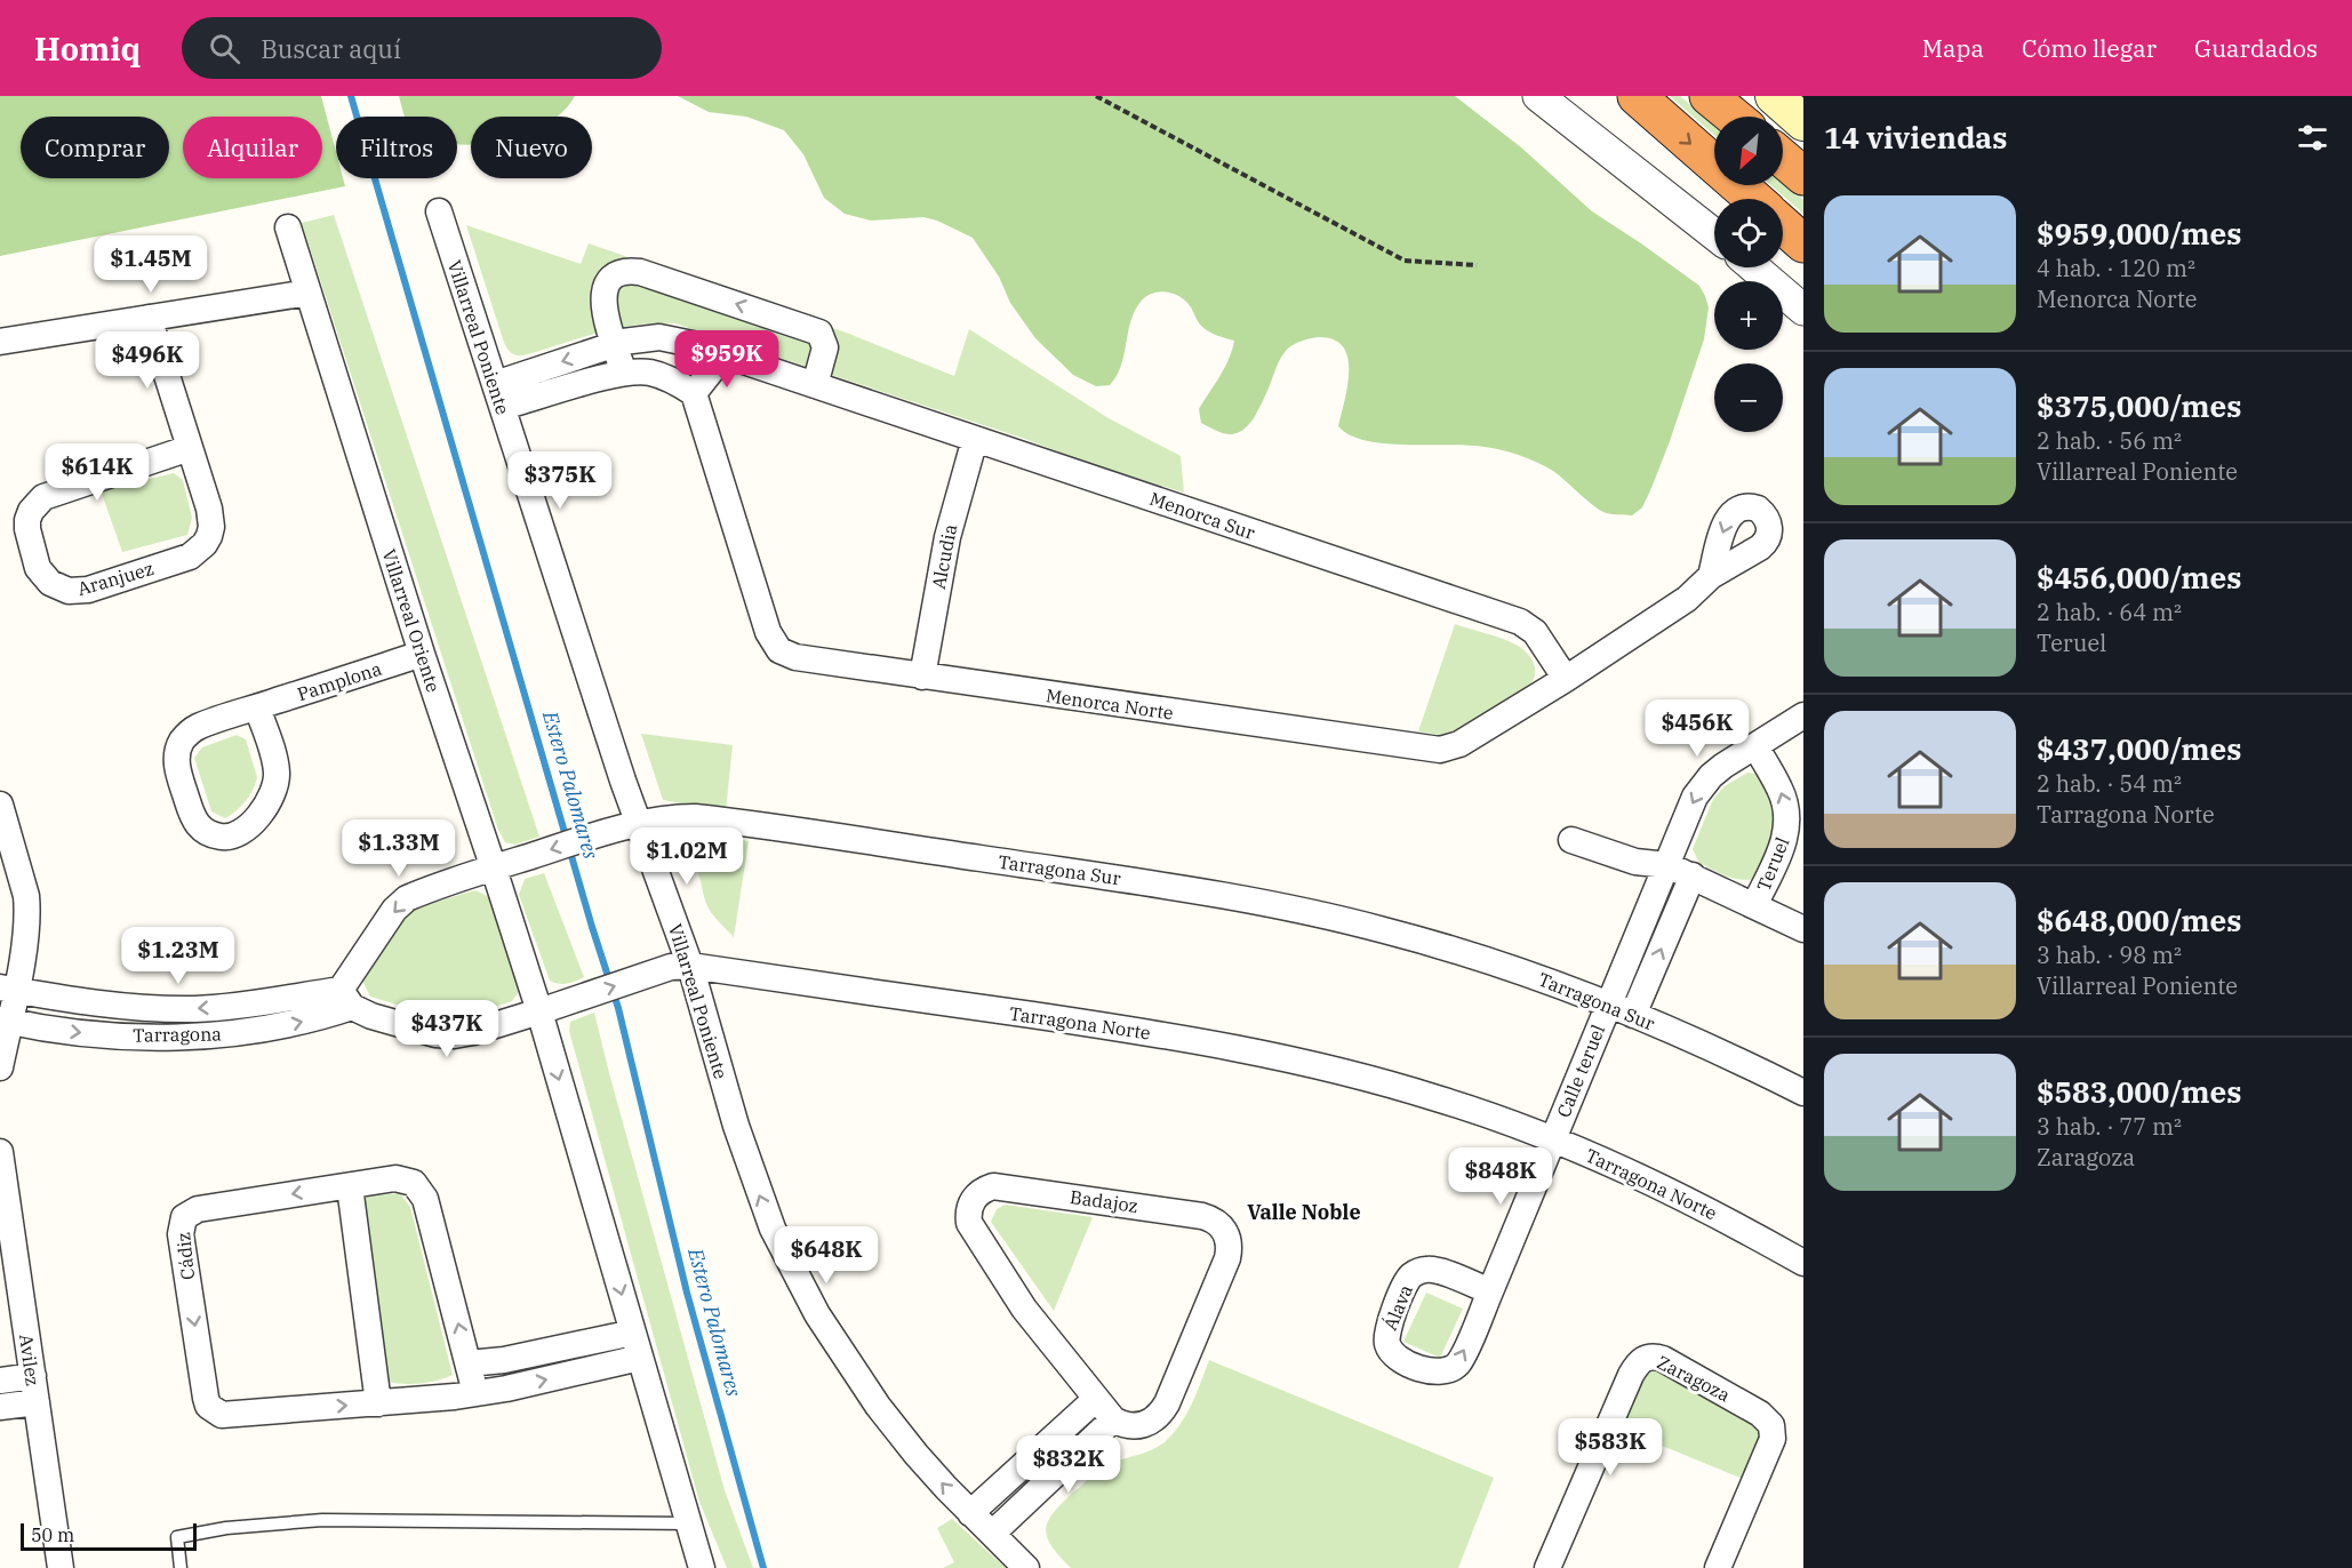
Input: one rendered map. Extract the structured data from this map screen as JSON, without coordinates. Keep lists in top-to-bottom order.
{
  "streets": {
    "street": [
      "Villarreal Poniente",
      "Menorca Sur",
      "Alcudia",
      "Aranjuez",
      "Villarreal Oriente",
      "Pamplona",
      "Menorca Norte",
      "Teruel",
      "Tarragona Sur",
      "Tarragona Norte",
      "Tarragona",
      "Calle teruel",
      "Badajoz",
      "Cádiz",
      "Avilez",
      "Zaragoza"
    ]
  },
  "crossings": [
    ["Villarreal Poniente", "Menorca Sur"],
    ["Villarreal Poniente", "Tarragona Sur"],
    ["Villarreal Poniente", "Tarragona Norte"],
    ["Menorca Sur", "Alcudia"],
    ["Menorca Sur", "Menorca Norte"],
    ["Alcudia", "Menorca Norte"],
    ["Villarreal Oriente", "Pamplona"],
    ["Villarreal Oriente", "Tarragona Sur"],
    ["Villarreal Oriente", "Tarragona Norte"],
    ["Villarreal Oriente", "Cádiz"],
    ["Tarragona Sur", "Tarragona Norte"],
    ["Tarragona Sur", "Tarragona"],
    ["Tarragona Sur", "Calle teruel"],
    ["Tarragona Norte", "Tarragona"],
    ["Tarragona Norte", "Calle teruel"]
  ],
  "one_way": ["Villarreal Poniente", "Teruel"],
  "districts": ["Valle Noble"],
  "water": ["Estero Palomares"],
  "scale_bar": "50 m",
  "north": "bottom left",
  "page": {
    "header": "Homiq",
    "search": "Buscar aquí",
    "nav": ["Mapa", "Cómo llegar", "Guardados"],
    "heading": "14 viviendas",
    "map_buttons": ["+", "−"],
    "chip": [
      "Comprar",
      "Alquilar",
      "Filtros",
      "Nuevo"
    ],
    "list": [
      {
        "name": "$959,000/mes",
        "note": "4 hab. · 120 m² · Menorca Norte"
      },
      {
        "name": "$375,000/mes",
        "note": "2 hab. · 56 m² · Villarreal Poniente"
      },
      {
        "name": "$456,000/mes",
        "note": "2 hab. · 64 m² · Teruel"
      },
      {
        "name": "$437,000/mes",
        "note": "2 hab. · 54 m² · Tarragona Norte"
      },
      {
        "name": "$648,000/mes",
        "note": "3 hab. · 98 m² · Villarreal Poniente"
      },
      {
        "name": "$583,000/mes",
        "note": "3 hab. · 77 m² · Zaragoza"
      }
    ],
    "price": [
      "$1.45M",
      "$959K",
      "$496K",
      "$614K",
      "$375K",
      "$456K",
      "$1.33M",
      "$1.02M",
      "$1.23M",
      "$437K",
      "$848K",
      "$648K",
      "$583K",
      "$832K"
    ],
    "scale": "50 m"
  }
}
